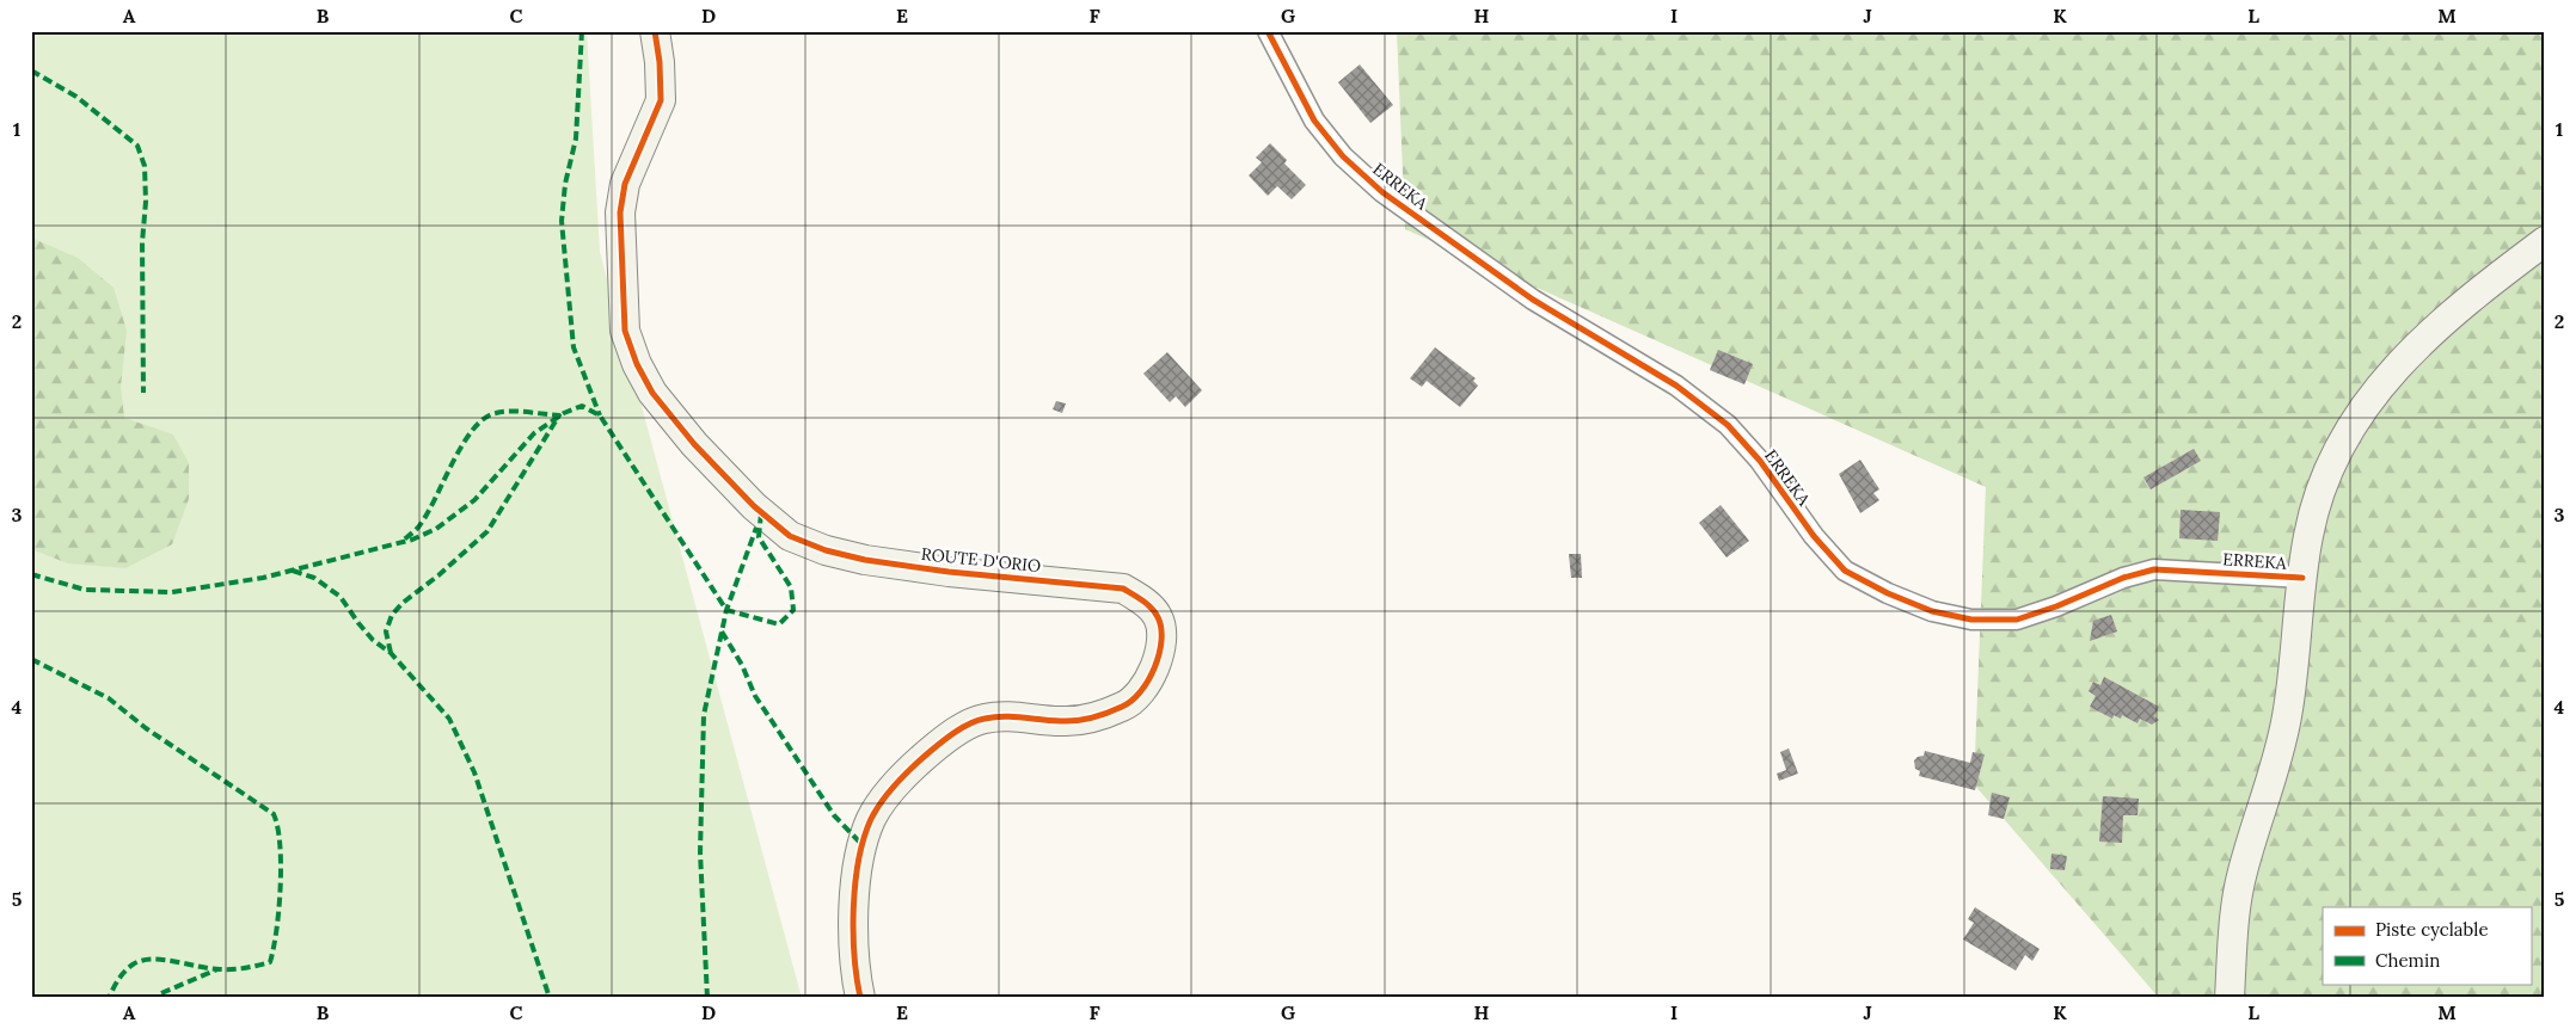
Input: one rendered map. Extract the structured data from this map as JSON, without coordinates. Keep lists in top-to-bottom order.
{
  "streets": {
    "street": ["ERREKA", "ROUTE D'ORIO"]
  },
  "legend": ["Piste cyclable", "Chemin"],
  "grid": {
    "columns": [
      "A",
      "B",
      "C",
      "D",
      "E",
      "F",
      "G",
      "H",
      "I",
      "J",
      "K",
      "L",
      "M"
    ],
    "rows": [
      "1",
      "2",
      "3",
      "4",
      "5"
    ]
  }
}
